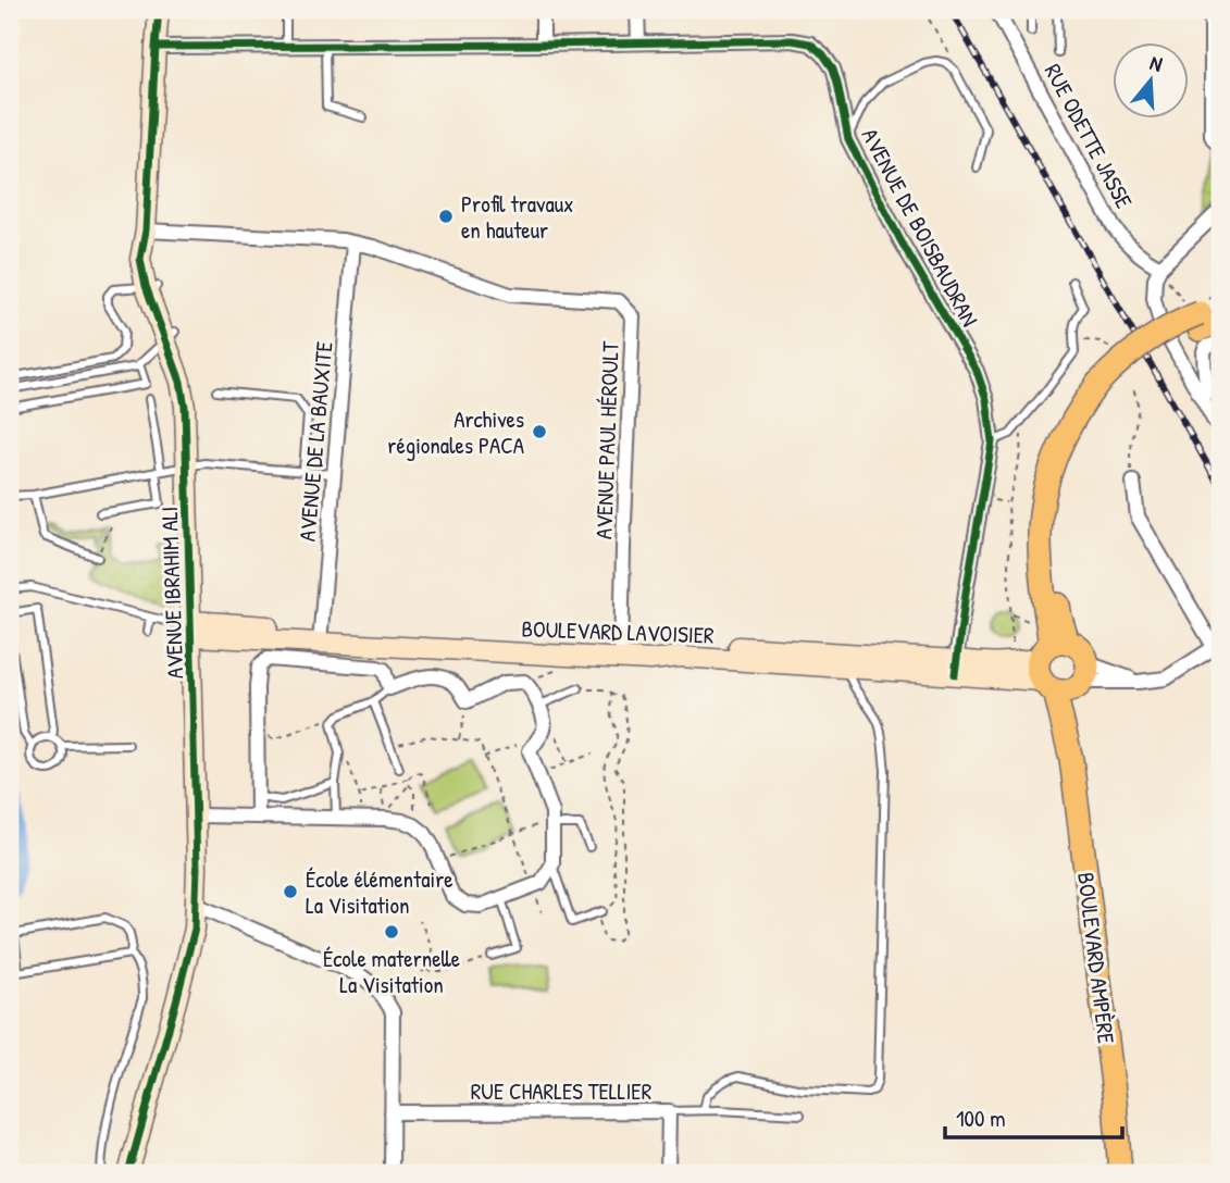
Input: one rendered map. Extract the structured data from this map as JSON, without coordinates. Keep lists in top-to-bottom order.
{
  "streets": {
    "main road": ["BOULEVARD AMPÈRE"],
    "street": [
      "RUE ODETTE JASSE",
      "AVENUE DE BOISBAUDRAN",
      "AVENUE PAUL HÉROULT",
      "AVENUE DE LA BAUXITE",
      "AVENUE IBRAHIM ALI",
      "BOULEVARD LAVOISIER",
      "RUE CHARLES TELLIER"
    ]
  },
  "crossings": [
    ["AVENUE DE BOISBAUDRAN", "AVENUE IBRAHIM ALI"],
    ["AVENUE DE BOISBAUDRAN", "BOULEVARD LAVOISIER"],
    ["AVENUE PAUL HÉROULT", "AVENUE DE LA BAUXITE"],
    ["AVENUE PAUL HÉROULT", "AVENUE IBRAHIM ALI"],
    ["AVENUE PAUL HÉROULT", "BOULEVARD LAVOISIER"],
    ["AVENUE DE LA BAUXITE", "BOULEVARD LAVOISIER"],
    ["AVENUE IBRAHIM ALI", "BOULEVARD LAVOISIER"],
    ["BOULEVARD LAVOISIER", "BOULEVARD AMPÈRE"]
  ],
  "places": [
    "Profil travaux en hauteur",
    "Archives régionales PACA",
    "École élémentaire La Visitation",
    "École maternelle La Visitation"
  ],
  "scale_bar": "100 m",
  "north": "top"
}
